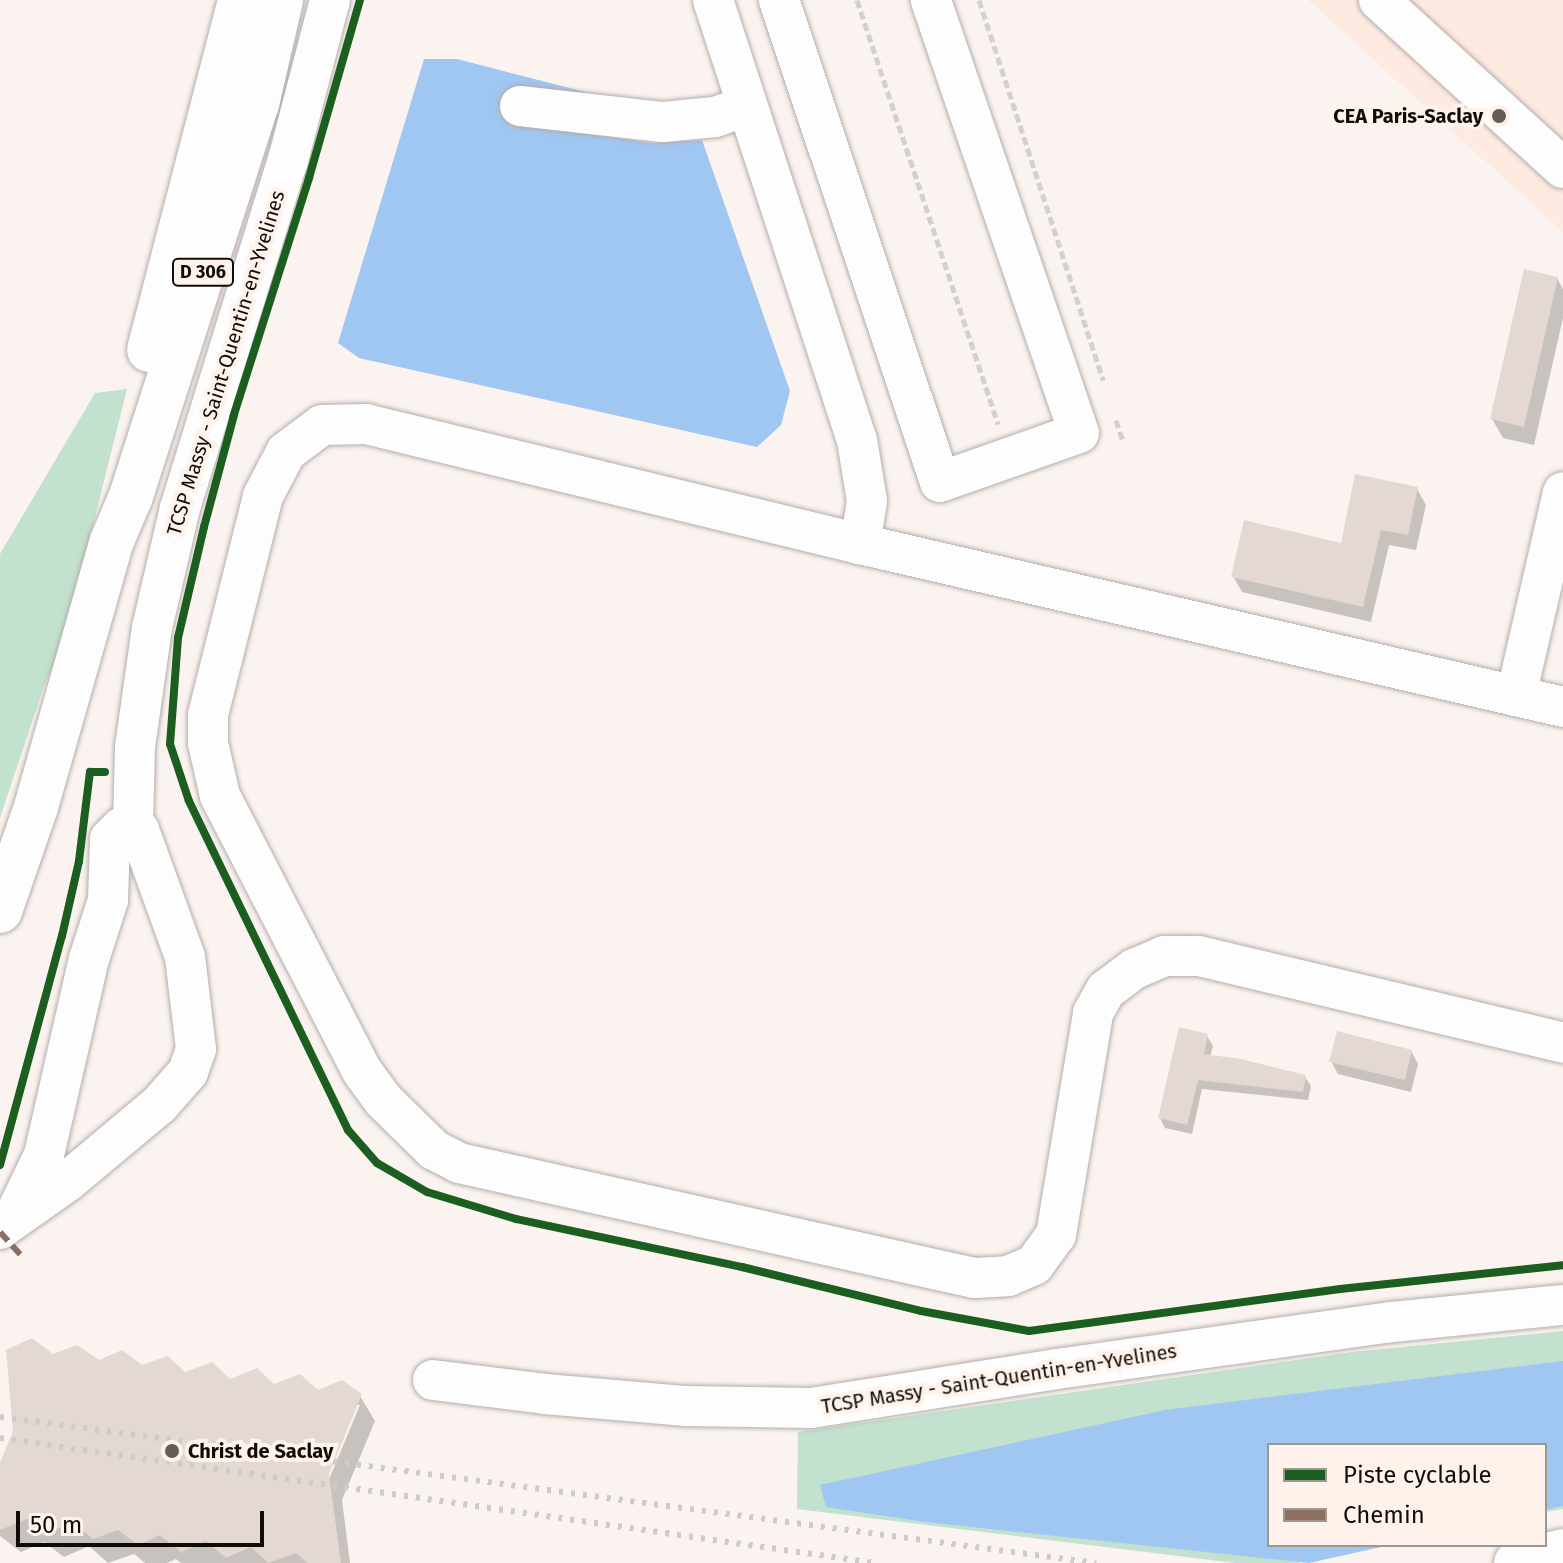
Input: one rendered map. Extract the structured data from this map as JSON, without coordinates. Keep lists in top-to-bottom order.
{
  "streets": {
    "main road": ["D 306"],
    "lane": ["TCSP Massy - Saint-Quentin-en-Yvelines"]
  },
  "places": ["CEA Paris-Saclay", "Christ de Saclay"],
  "legend": ["Piste cyclable", "Chemin"],
  "scale_bar": "50 m"
}
